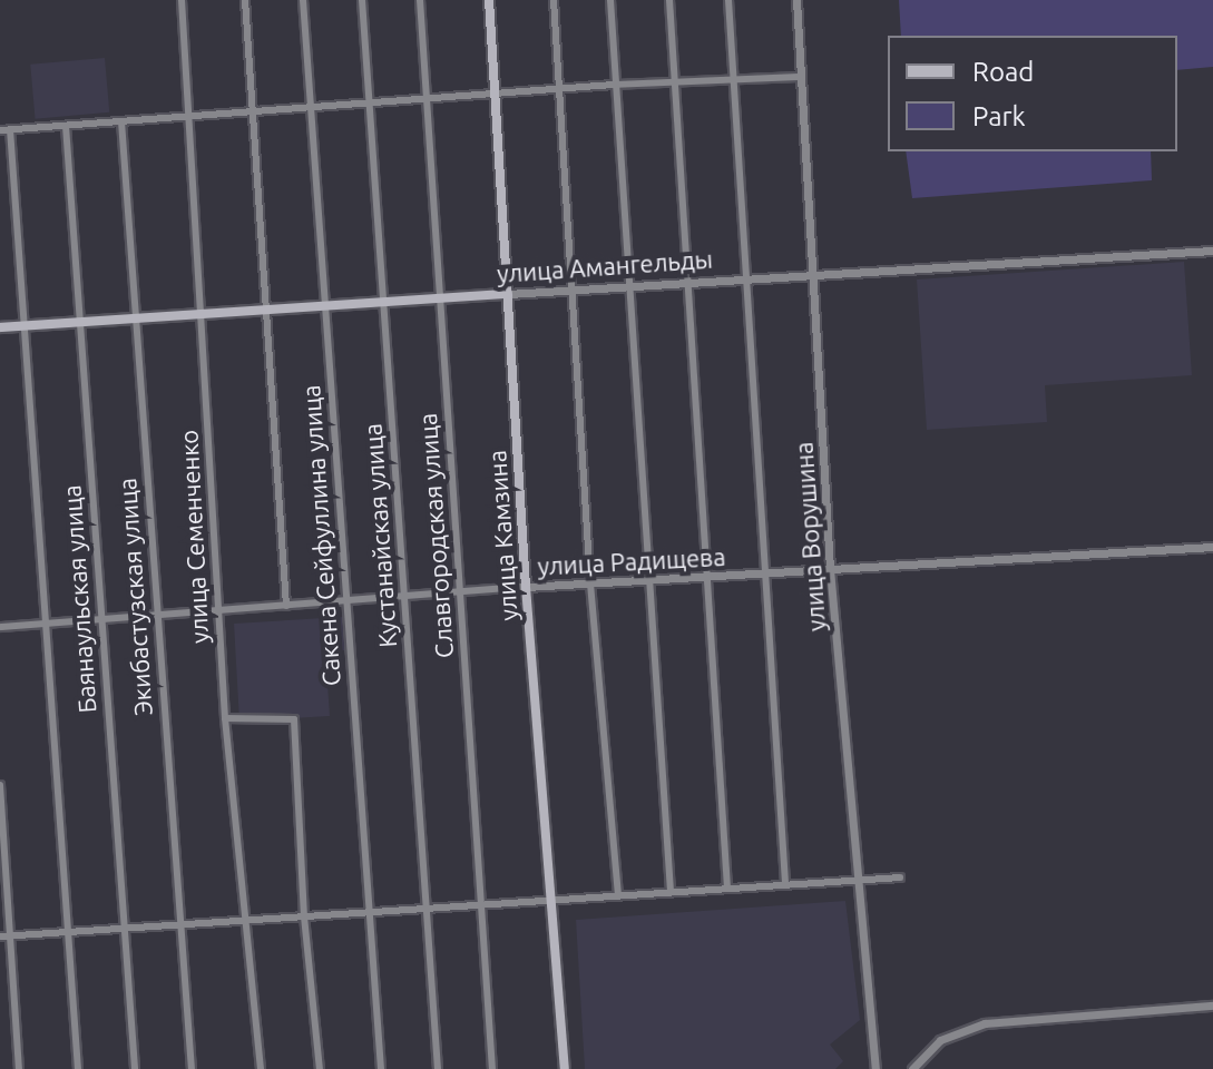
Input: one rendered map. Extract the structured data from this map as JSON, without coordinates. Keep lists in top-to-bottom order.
{
  "streets": {
    "main road": ["улица Амангельды", "улица Камзина"],
    "street": [
      "Сакена Сейфуллина улица",
      "Кустанайская улица",
      "Славгородская улица",
      "улица Семенченко",
      "улица Ворушина",
      "улица Радищева",
      "Экибастузская улица",
      "Баянаульская улица"
    ]
  },
  "crossings": [
    ["улица Амангельды", "Сакена Сейфуллина улица"],
    ["улица Амангельды", "Кустанайская улица"],
    ["улица Амангельды", "Славгородская улица"],
    ["улица Амангельды", "улица Камзина"],
    ["улица Амангельды", "улица Семенченко"],
    ["улица Амангельды", "улица Ворушина"],
    ["улица Амангельды", "Экибастузская улица"],
    ["улица Амангельды", "Баянаульская улица"],
    ["Сакена Сейфуллина улица", "улица Радищева"],
    ["Кустанайская улица", "улица Радищева"],
    ["Славгородская улица", "улица Радищева"],
    ["улица Камзина", "улица Радищева"],
    ["улица Семенченко", "улица Радищева"],
    ["улица Ворушина", "улица Радищева"],
    ["улица Радищева", "Экибастузская улица"],
    ["улица Радищева", "Баянаульская улица"]
  ],
  "legend": ["Road", "Park"]
}
